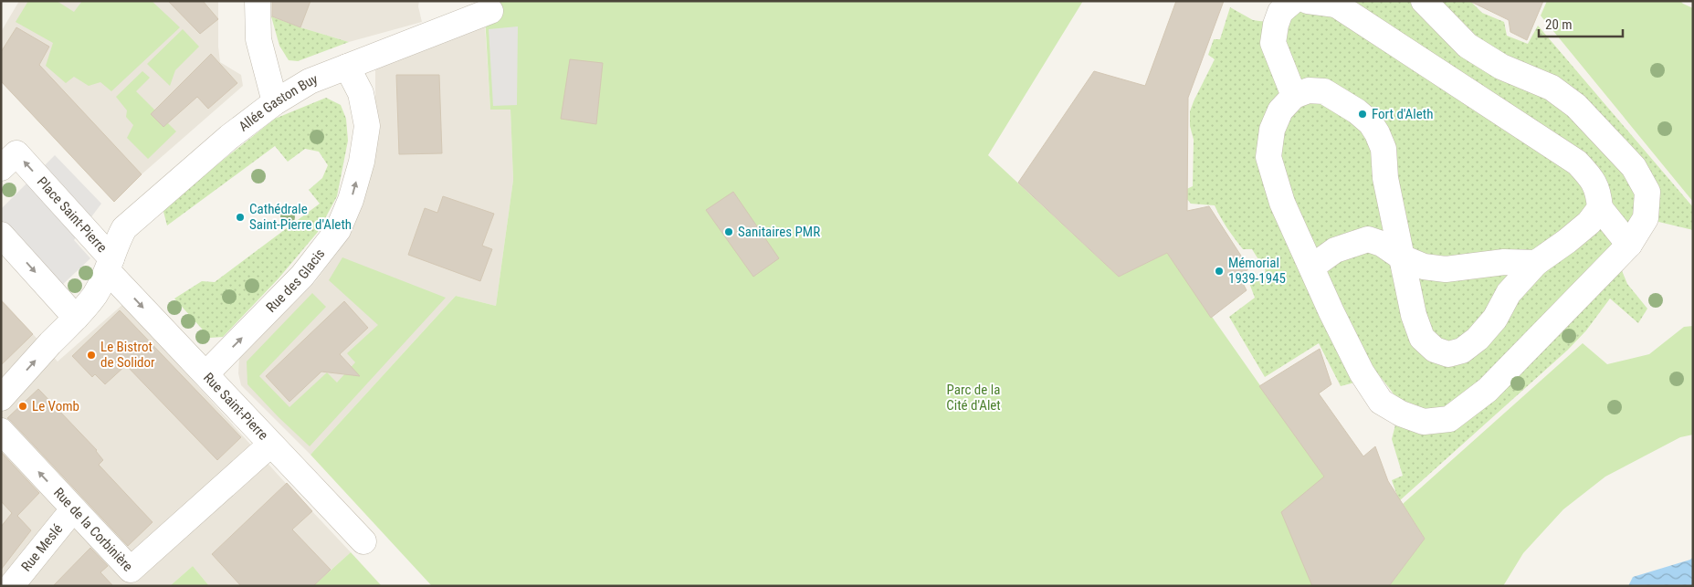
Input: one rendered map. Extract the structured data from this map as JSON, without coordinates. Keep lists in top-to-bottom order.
{
  "streets": {
    "street": [
      "Allée Gaston Buy",
      "Place Saint-Pierre",
      "Rue des Glacis",
      "Rue Saint-Pierre",
      "Rue de la Corbinière",
      "Rue Meslé"
    ]
  },
  "crossings": [
    ["Allée Gaston Buy", "Place Saint-Pierre"],
    ["Allée Gaston Buy", "Rue des Glacis"],
    ["Allée Gaston Buy", "Rue Saint-Pierre"],
    ["Place Saint-Pierre", "Rue Saint-Pierre"],
    ["Rue des Glacis", "Rue Saint-Pierre"],
    ["Rue Saint-Pierre", "Rue de la Corbinière"],
    ["Rue de la Corbinière", "Rue Meslé"]
  ],
  "one_way": ["Rue des Glacis", "Rue Saint-Pierre"],
  "parks": ["Parc de la Cité d'Alet"],
  "places": [
    "Fort d'Aleth",
    "Cathédrale Saint-Pierre d'Aleth",
    "Sanitaires PMR",
    "Mémorial 1939-1945",
    "Le Bistrot de Solidor",
    "Le Vomb"
  ],
  "scale_bar": "20 m"
}
